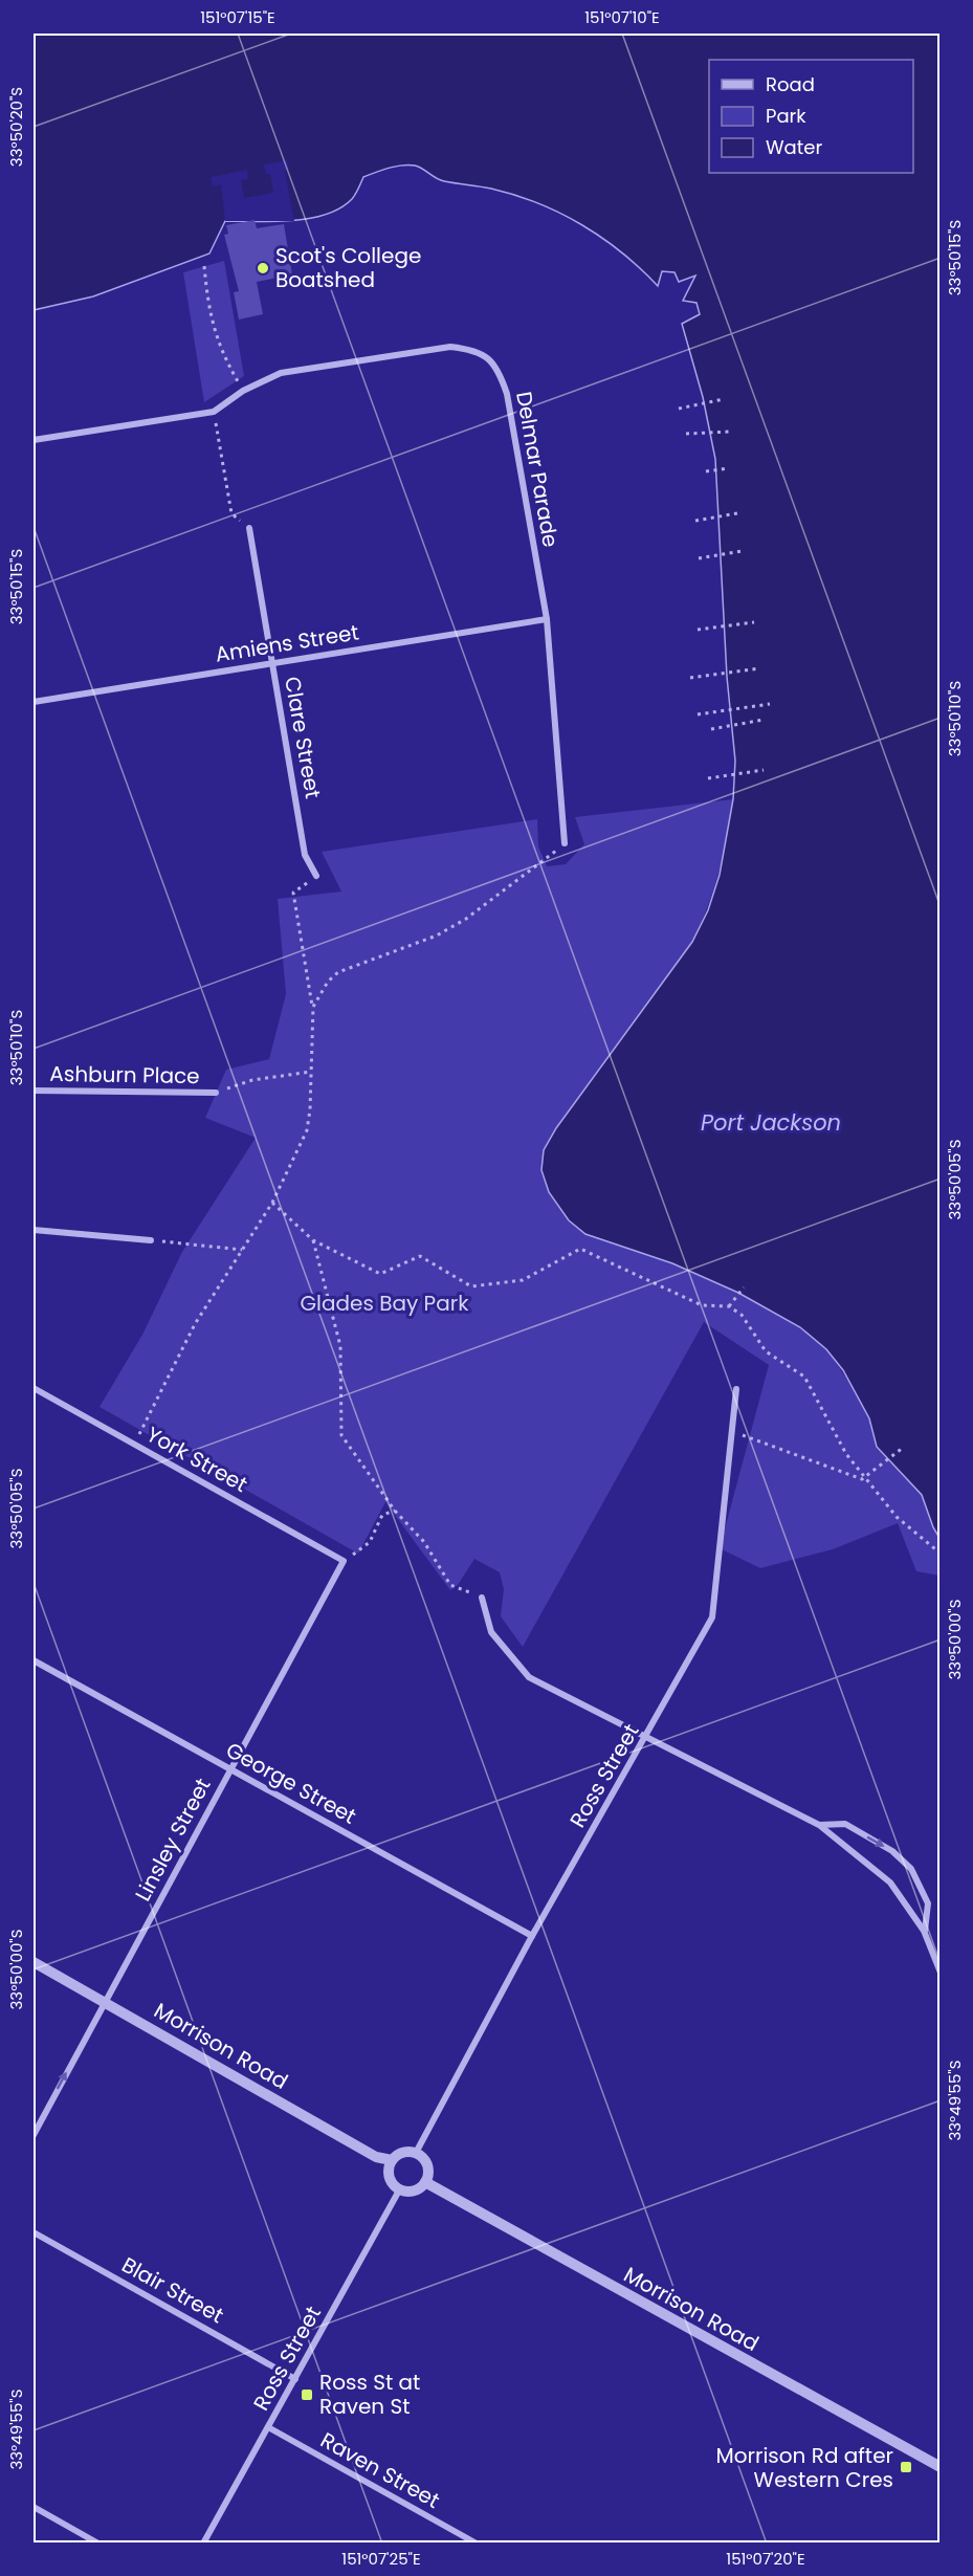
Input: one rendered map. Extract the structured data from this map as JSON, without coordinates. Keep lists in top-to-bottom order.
{
  "streets": {
    "street": [
      "Delmar Parade",
      "Amiens Street",
      "Clare Street",
      "Ashburn Place",
      "York Street",
      "Ross Street",
      "George Street",
      "Linsley Street",
      "Morrison Road",
      "Blair Street",
      "Raven Street"
    ]
  },
  "crossings": [
    ["Delmar Parade", "Amiens Street"],
    ["Amiens Street", "Clare Street"],
    ["York Street", "Linsley Street"],
    ["Ross Street", "George Street"],
    ["Ross Street", "Morrison Road"],
    ["Ross Street", "Blair Street"],
    ["Ross Street", "Raven Street"],
    ["George Street", "Linsley Street"],
    ["Linsley Street", "Morrison Road"]
  ],
  "water": ["Port Jackson"],
  "parks": ["Glades Bay Park"],
  "places": {
    "other": ["Scot's College Boatshed"],
    "transit": ["Ross St at Raven St", "Morrison Rd after Western Cres"]
  },
  "legend": ["Road", "Park", "Water"],
  "coordinates": [
    "151°07'15\"E",
    "151°07'10\"E",
    "33°50'20\"S",
    "33°50'15\"S",
    "33°50'10\"S",
    "33°50'05\"S",
    "33°50'00\"S",
    "33°49'55\"S",
    "151°07'25\"E",
    "151°07'20\"E"
  ]
}
